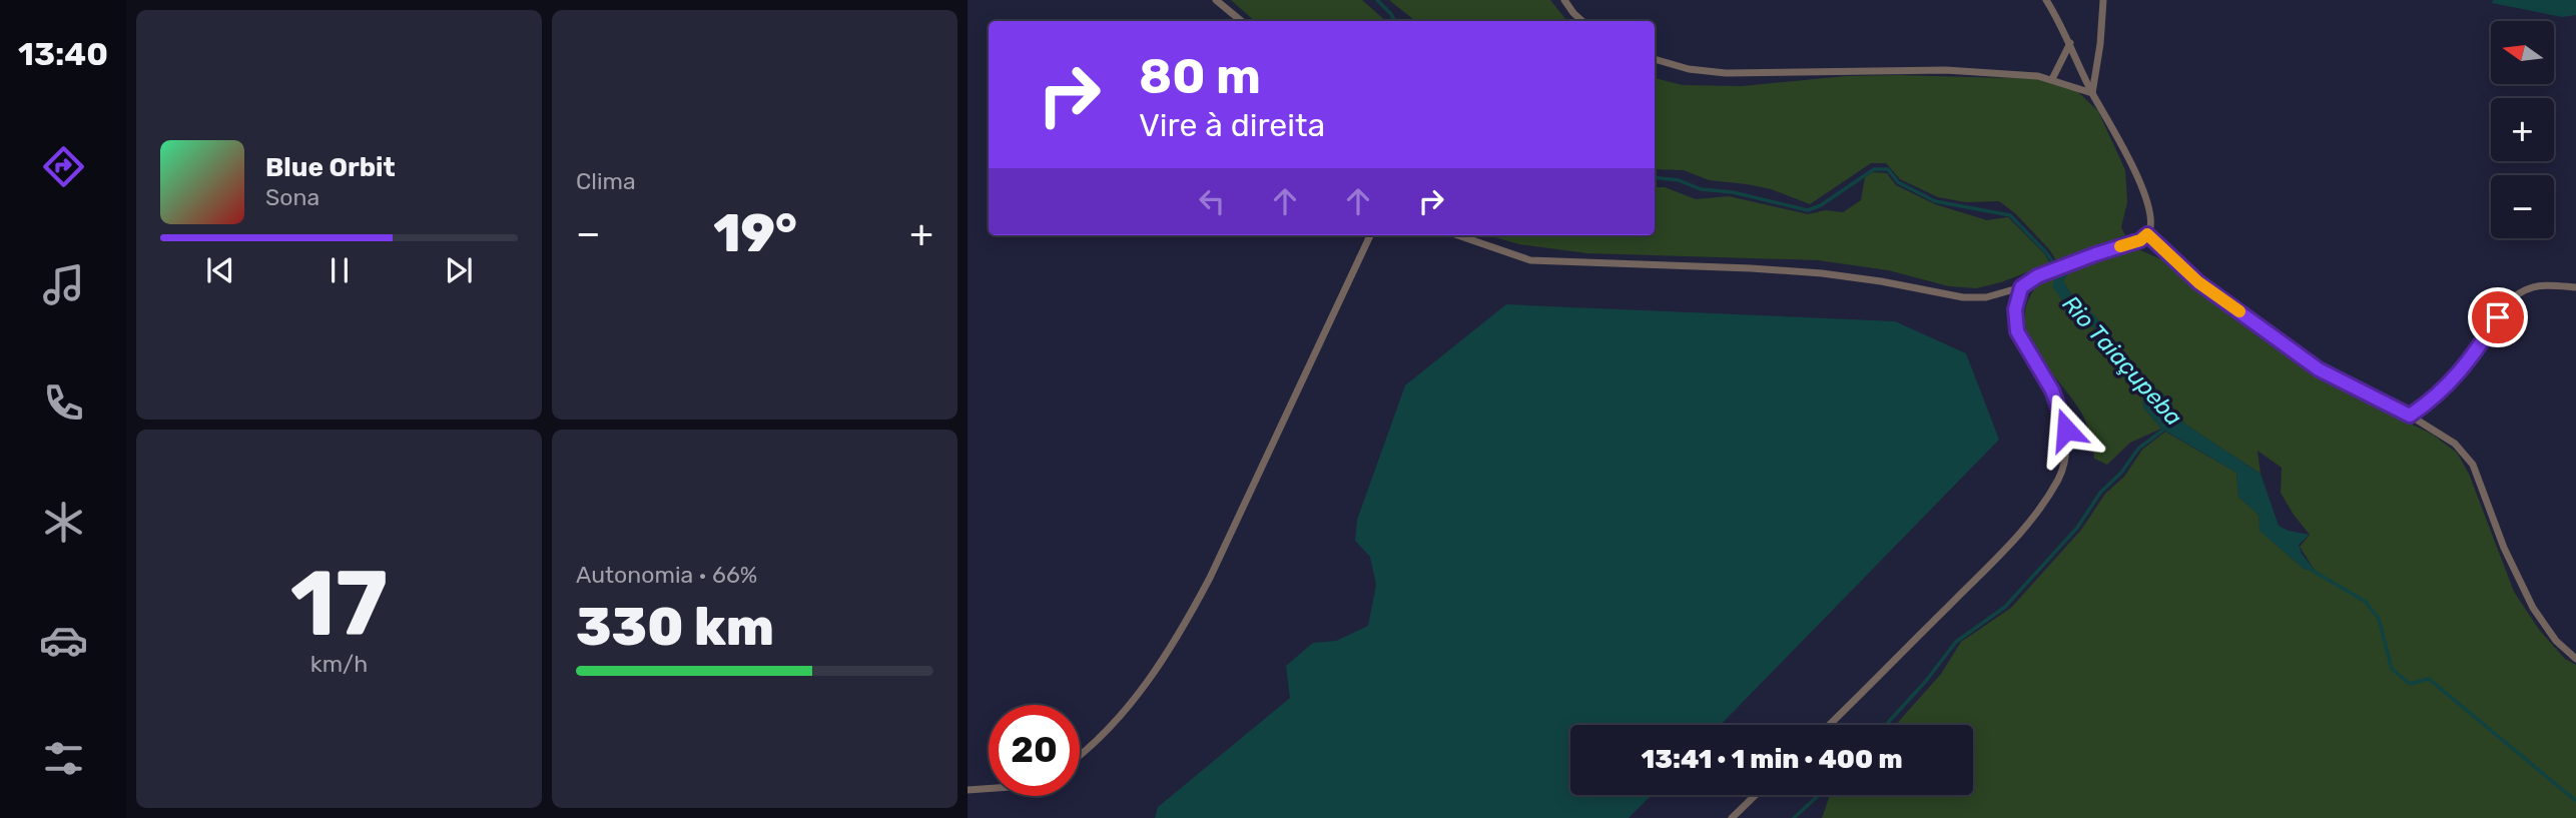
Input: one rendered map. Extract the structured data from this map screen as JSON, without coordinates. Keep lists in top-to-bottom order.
{
  "water": ["Rio Taiaçupeba"],
  "north": "left",
  "page": {
    "tabs": "13:40",
    "tile": [
      "Clima",
      ["17", "km/h"],
      ["Autonomia · 66%", "330 km"]
    ],
    "map_buttons": ["+", "−"],
    "turn": ["80 m", "Vire à direita"],
    "song": ["Blue Orbit", "Sona"],
    "heat": ["−", "19°", "+"],
    "limit": "20",
    "trip": "13:41 · 1 min · 400 m"
  }
}
